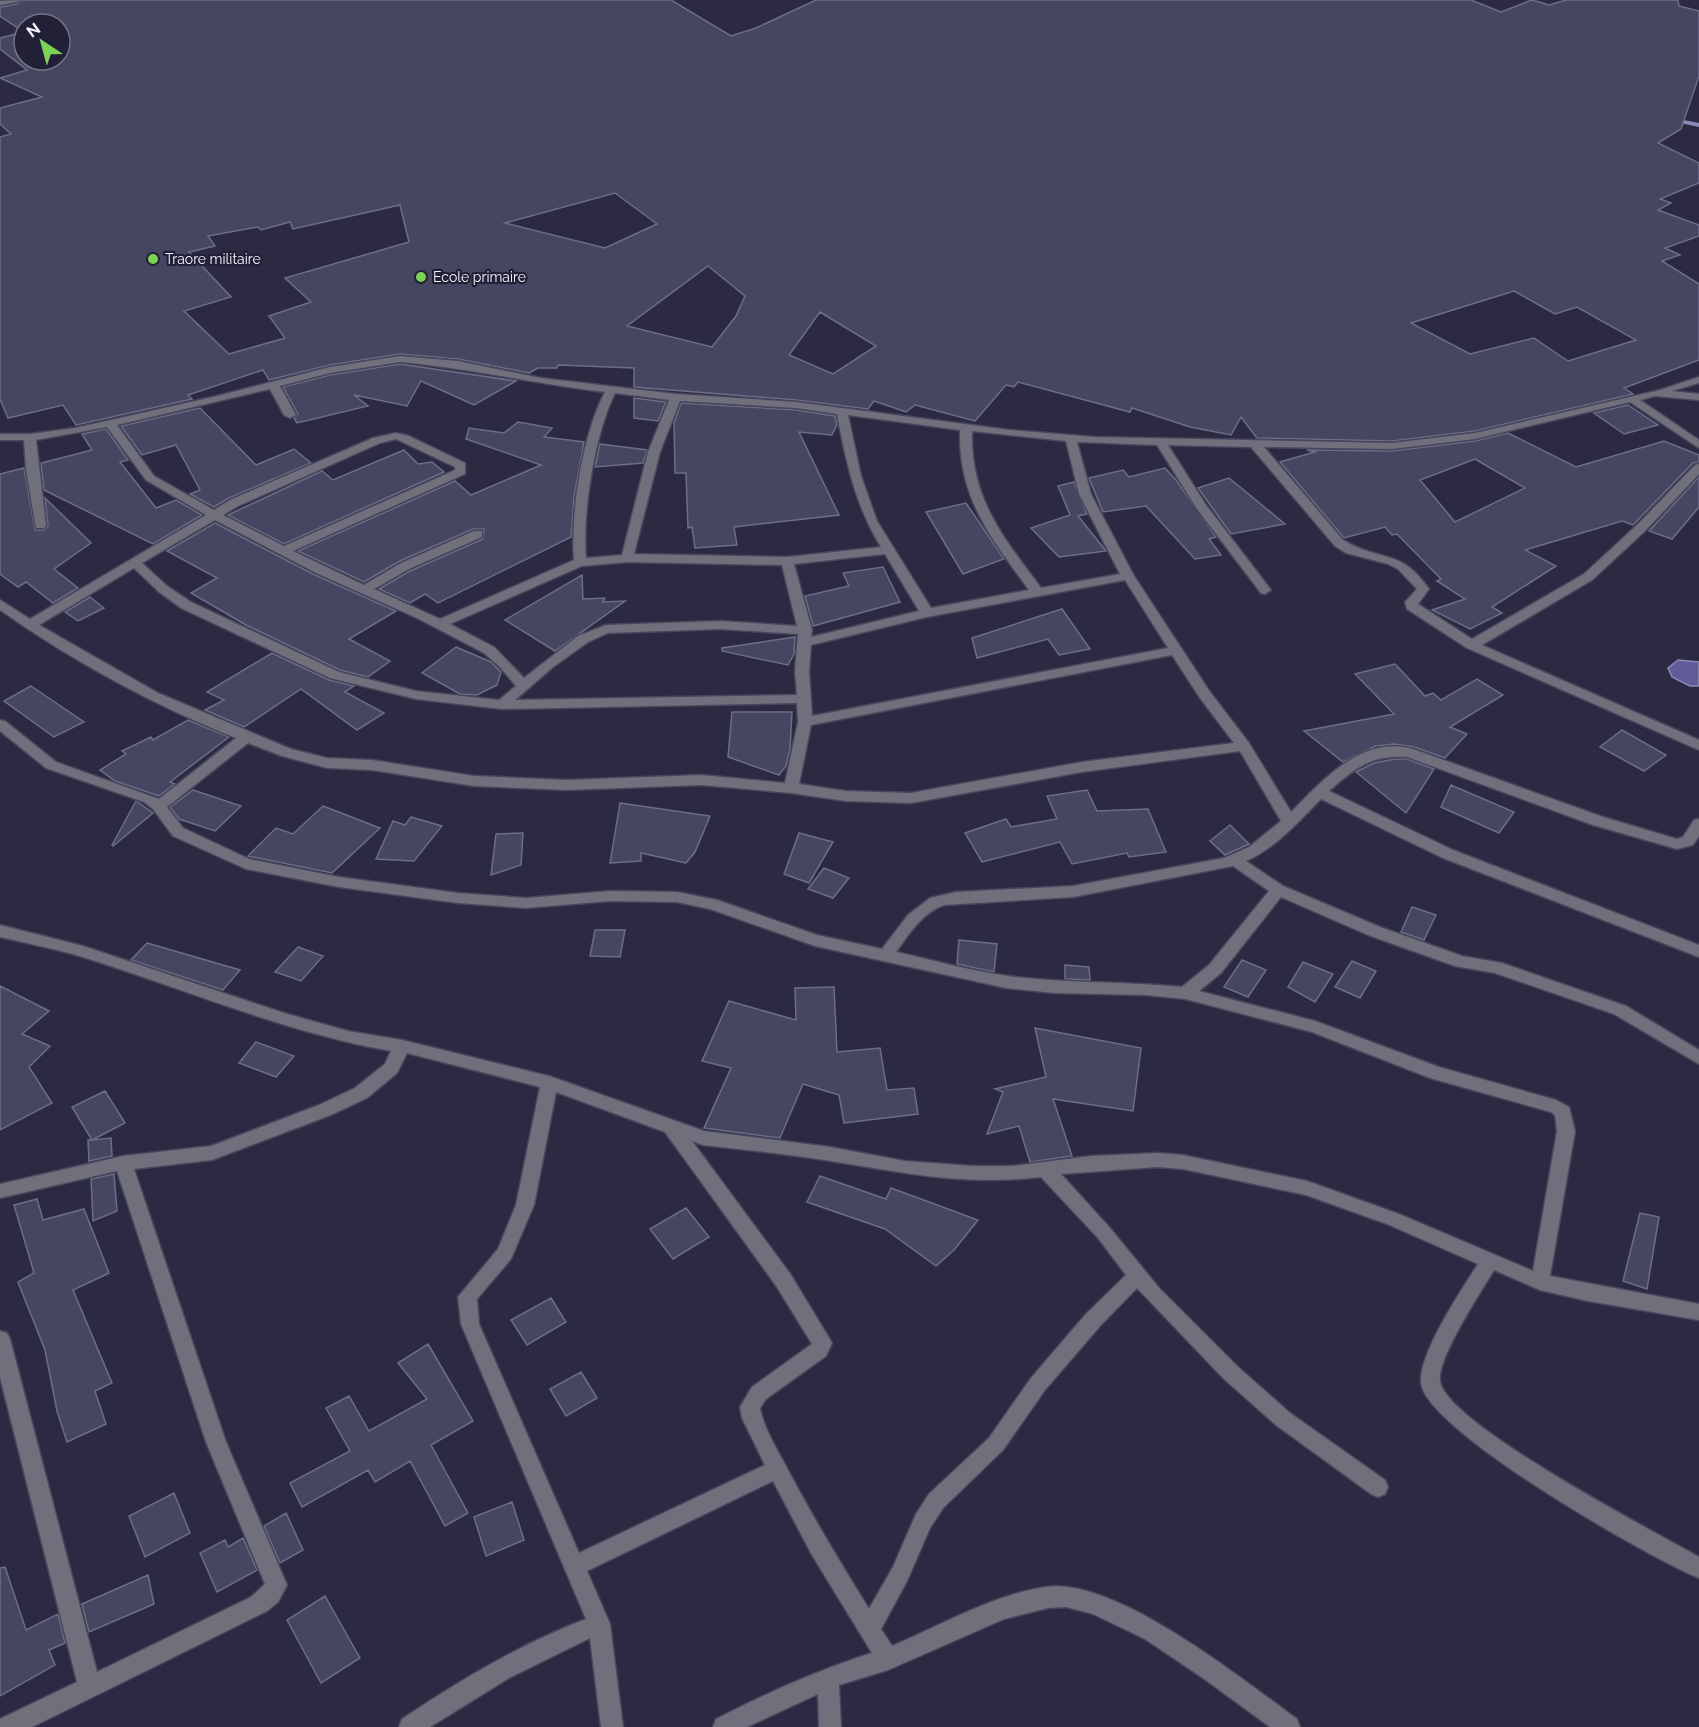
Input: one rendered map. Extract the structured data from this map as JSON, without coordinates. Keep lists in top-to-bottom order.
{
  "places": ["Traore militaire", "Ecole primaire"],
  "north": "top left"
}
